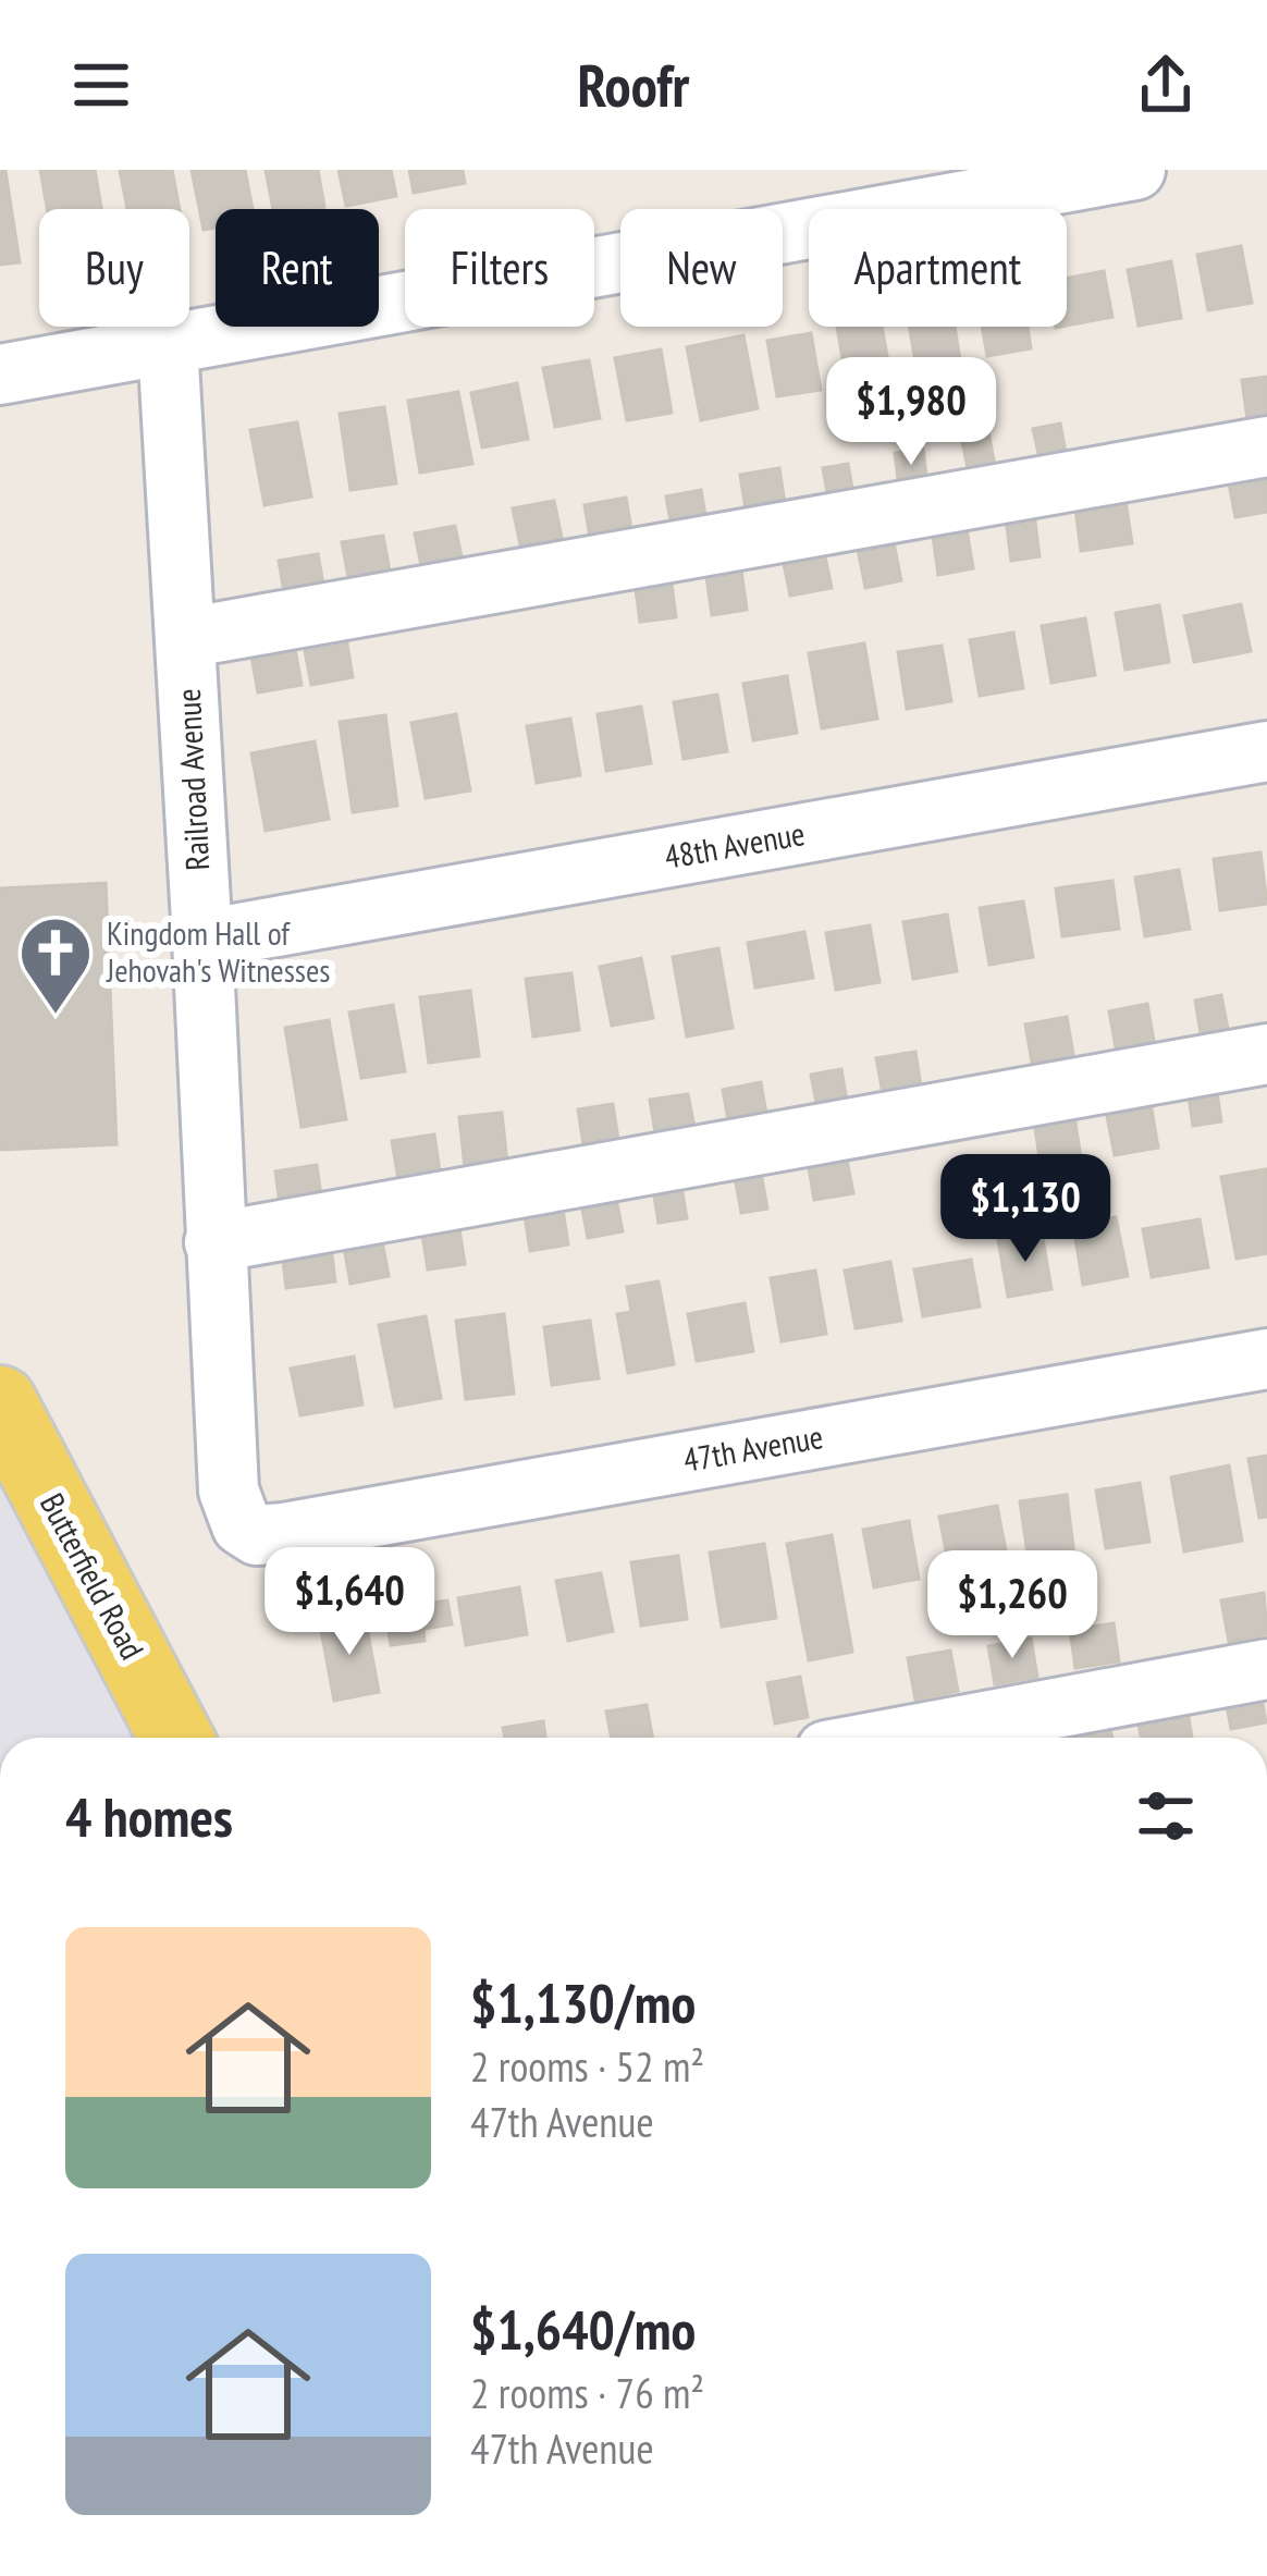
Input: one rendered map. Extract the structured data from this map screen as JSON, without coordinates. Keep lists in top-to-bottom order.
{
  "streets": {
    "main road": ["Butterfield Road"],
    "street": ["Railroad Avenue", "48th Avenue", "47th Avenue"]
  },
  "crossings": [
    ["Railroad Avenue", "48th Avenue"],
    ["Railroad Avenue", "47th Avenue"]
  ],
  "places": {
    "church": ["Kingdom Hall of Jehovah's Witnesses"]
  },
  "page": {
    "header": "Roofr",
    "chip": [
      "Buy",
      "Rent",
      "Filters",
      "New",
      "Apartment"
    ],
    "price": [
      "$1,980",
      "$1,130",
      "$1,640",
      "$1,260"
    ],
    "heading": "4 homes",
    "list": [
      {
        "name": "$1,130/mo",
        "note": "2 rooms · 52 m² · 47th Avenue"
      },
      {
        "name": "$1,640/mo",
        "note": "2 rooms · 76 m² · 47th Avenue"
      }
    ]
  }
}
